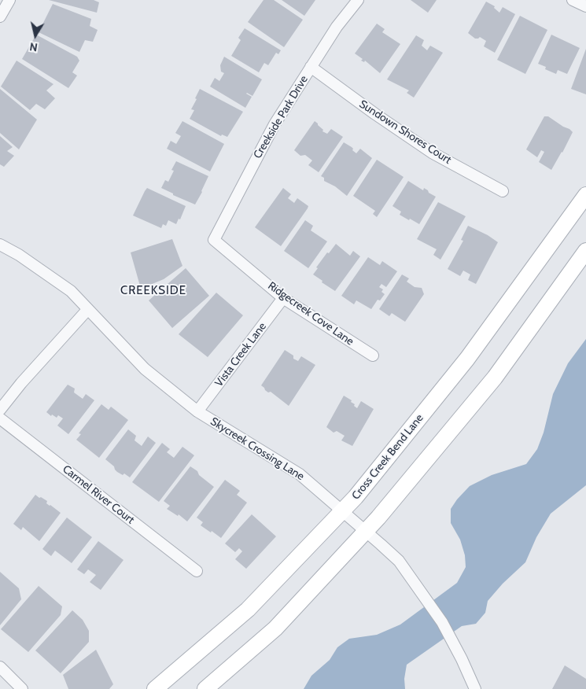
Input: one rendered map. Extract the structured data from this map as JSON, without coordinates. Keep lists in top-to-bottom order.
{
  "streets": {
    "main road": ["Cross Creek Bend Lane"],
    "street": [
      "Creekside Park Drive",
      "Sundown Shores Court",
      "Ridgecreek Cove Lane",
      "Vista Creek Lane",
      "Skycreek Crossing Lane",
      "Carmel River Court"
    ]
  },
  "crossings": [
    ["Creekside Park Drive", "Sundown Shores Court"],
    ["Creekside Park Drive", "Ridgecreek Cove Lane"],
    ["Ridgecreek Cove Lane", "Vista Creek Lane"],
    ["Vista Creek Lane", "Skycreek Crossing Lane"],
    ["Skycreek Crossing Lane", "Cross Creek Bend Lane"]
  ],
  "districts": ["CREEKSIDE"],
  "north": "bottom"
}
